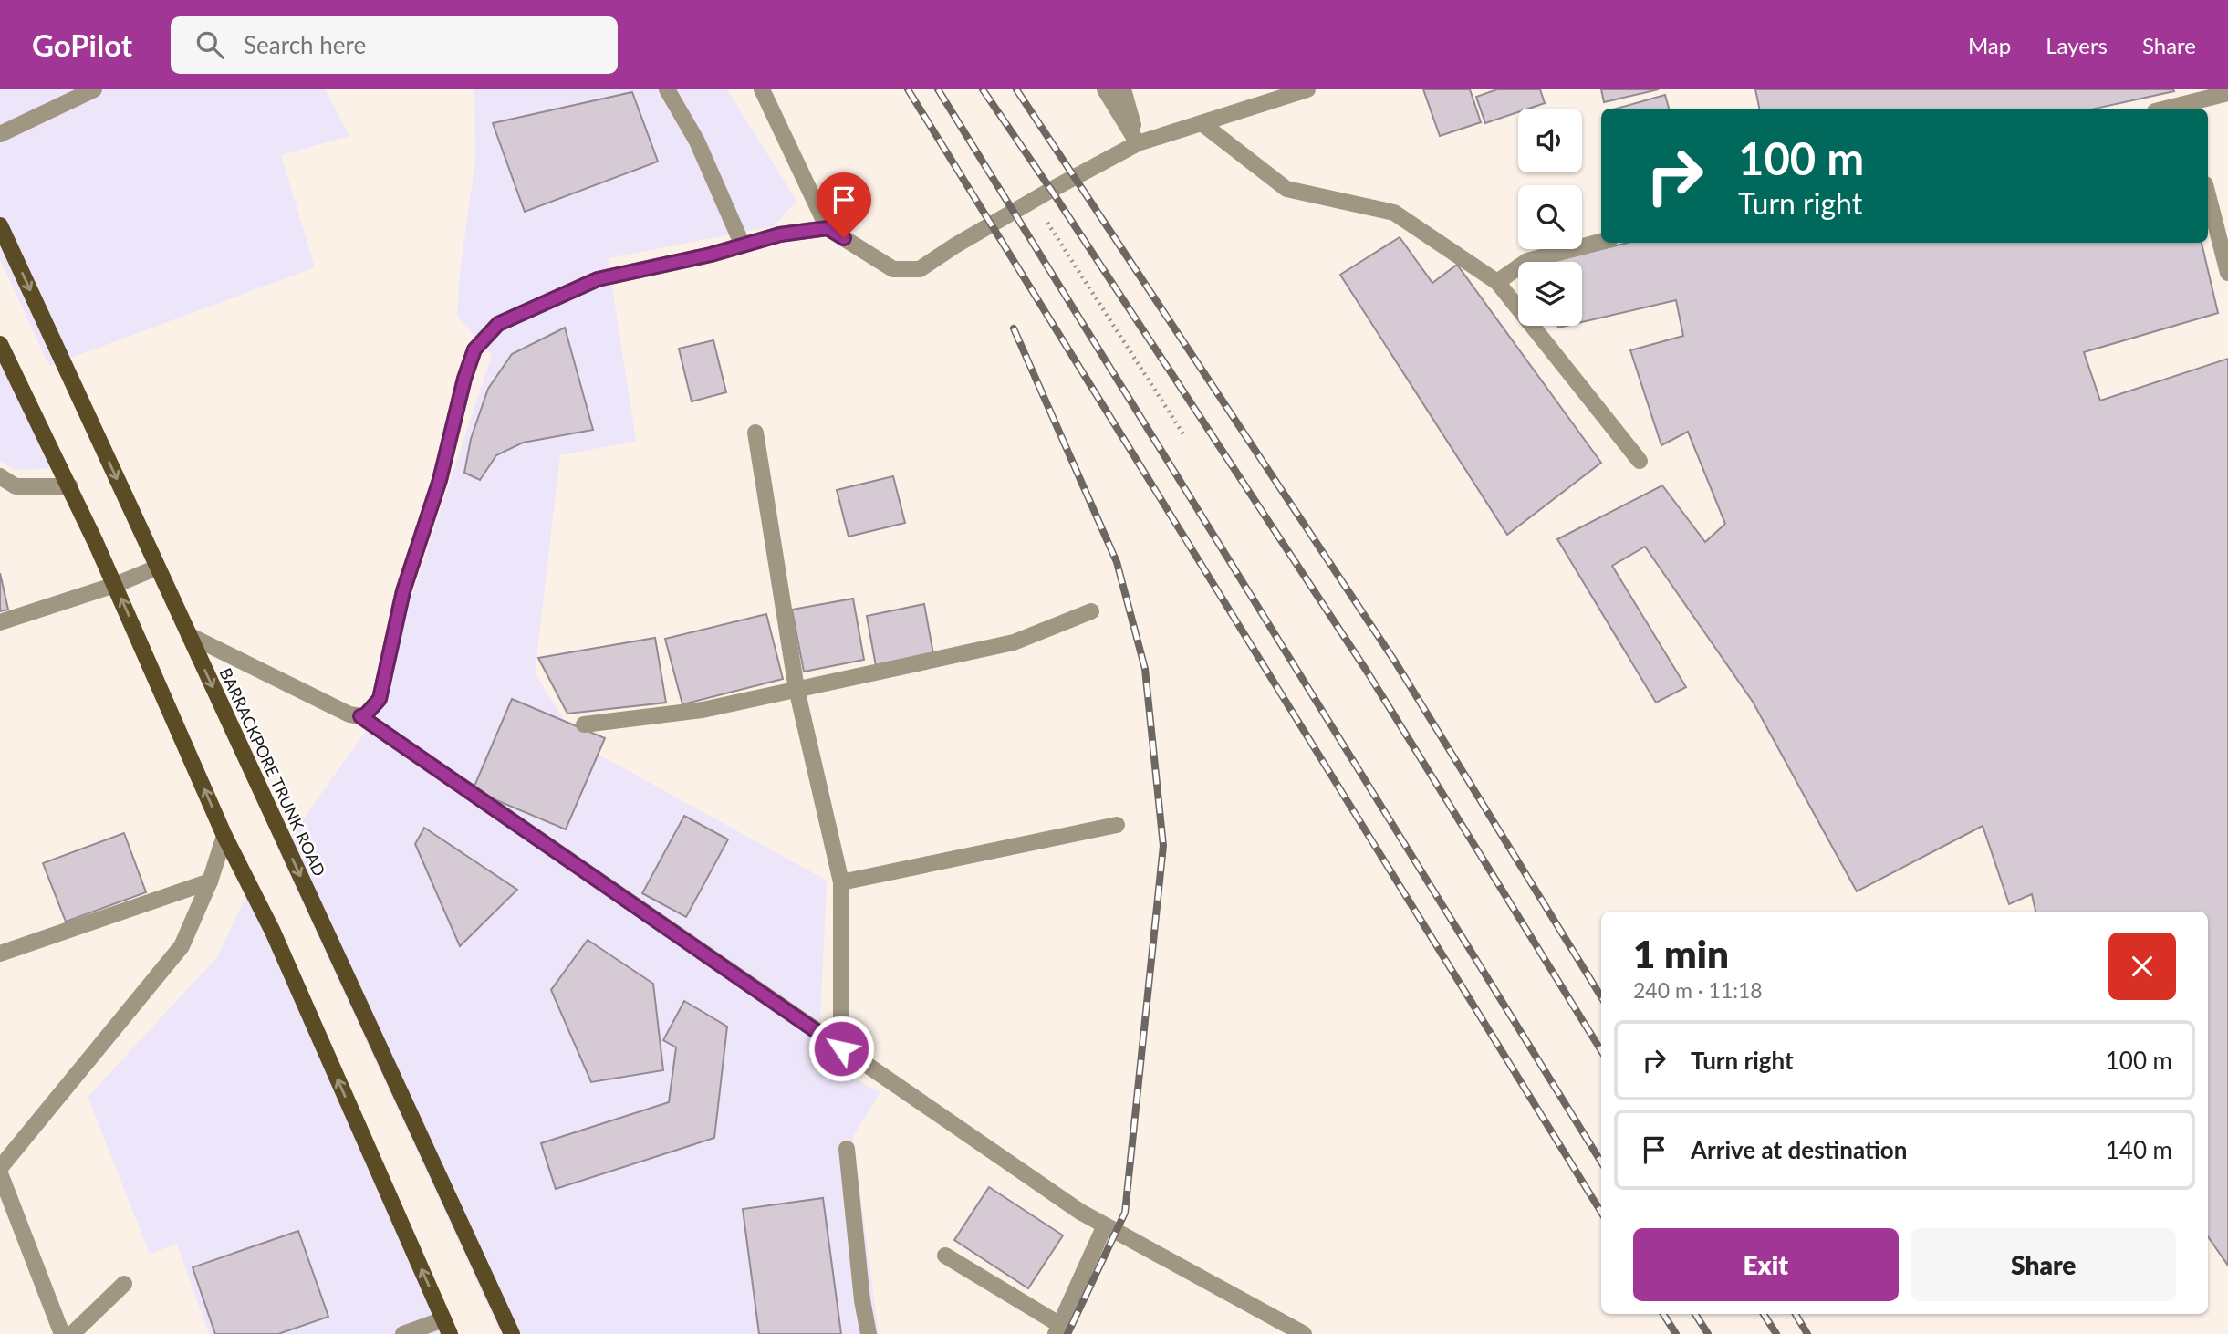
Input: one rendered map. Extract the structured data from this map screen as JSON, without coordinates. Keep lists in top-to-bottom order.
{
  "streets": {
    "main road": ["BARRACKPORE TRUNK ROAD"]
  },
  "page": {
    "header": "GoPilot",
    "search": "Search here",
    "nav": ["Map", "Layers", "Share"],
    "turn": ["100 m", "Turn right"],
    "heading": ["1 min", "240 m · 11:18"],
    "list": [
      {
        "name": "Turn right",
        "value": "100 m"
      },
      {
        "name": "Arrive at destination",
        "value": "140 m"
      }
    ],
    "buttons": ["Exit", "Share"]
  }
}
